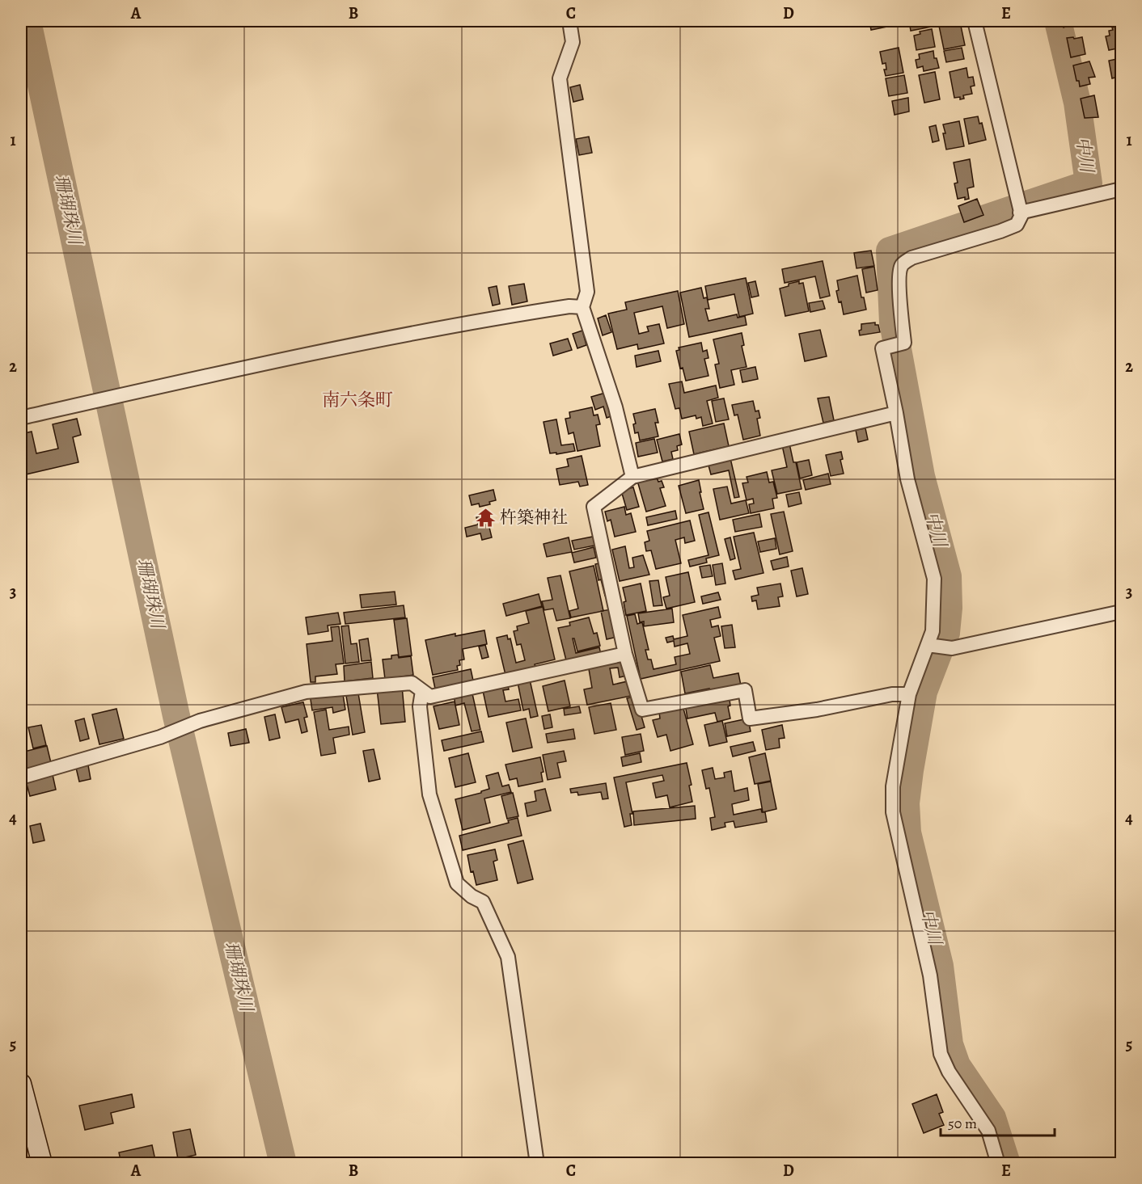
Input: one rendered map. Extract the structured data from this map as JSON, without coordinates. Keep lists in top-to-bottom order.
{
  "districts": ["南六条町"],
  "water": ["中川", "珊瑚珠川"],
  "places": {
    "temple": ["杵築神社"]
  },
  "scale_bar": "50 m",
  "grid": {
    "columns": [
      "A",
      "B",
      "C",
      "D",
      "E"
    ],
    "rows": [
      "1",
      "2",
      "3",
      "4",
      "5"
    ]
  }
}
